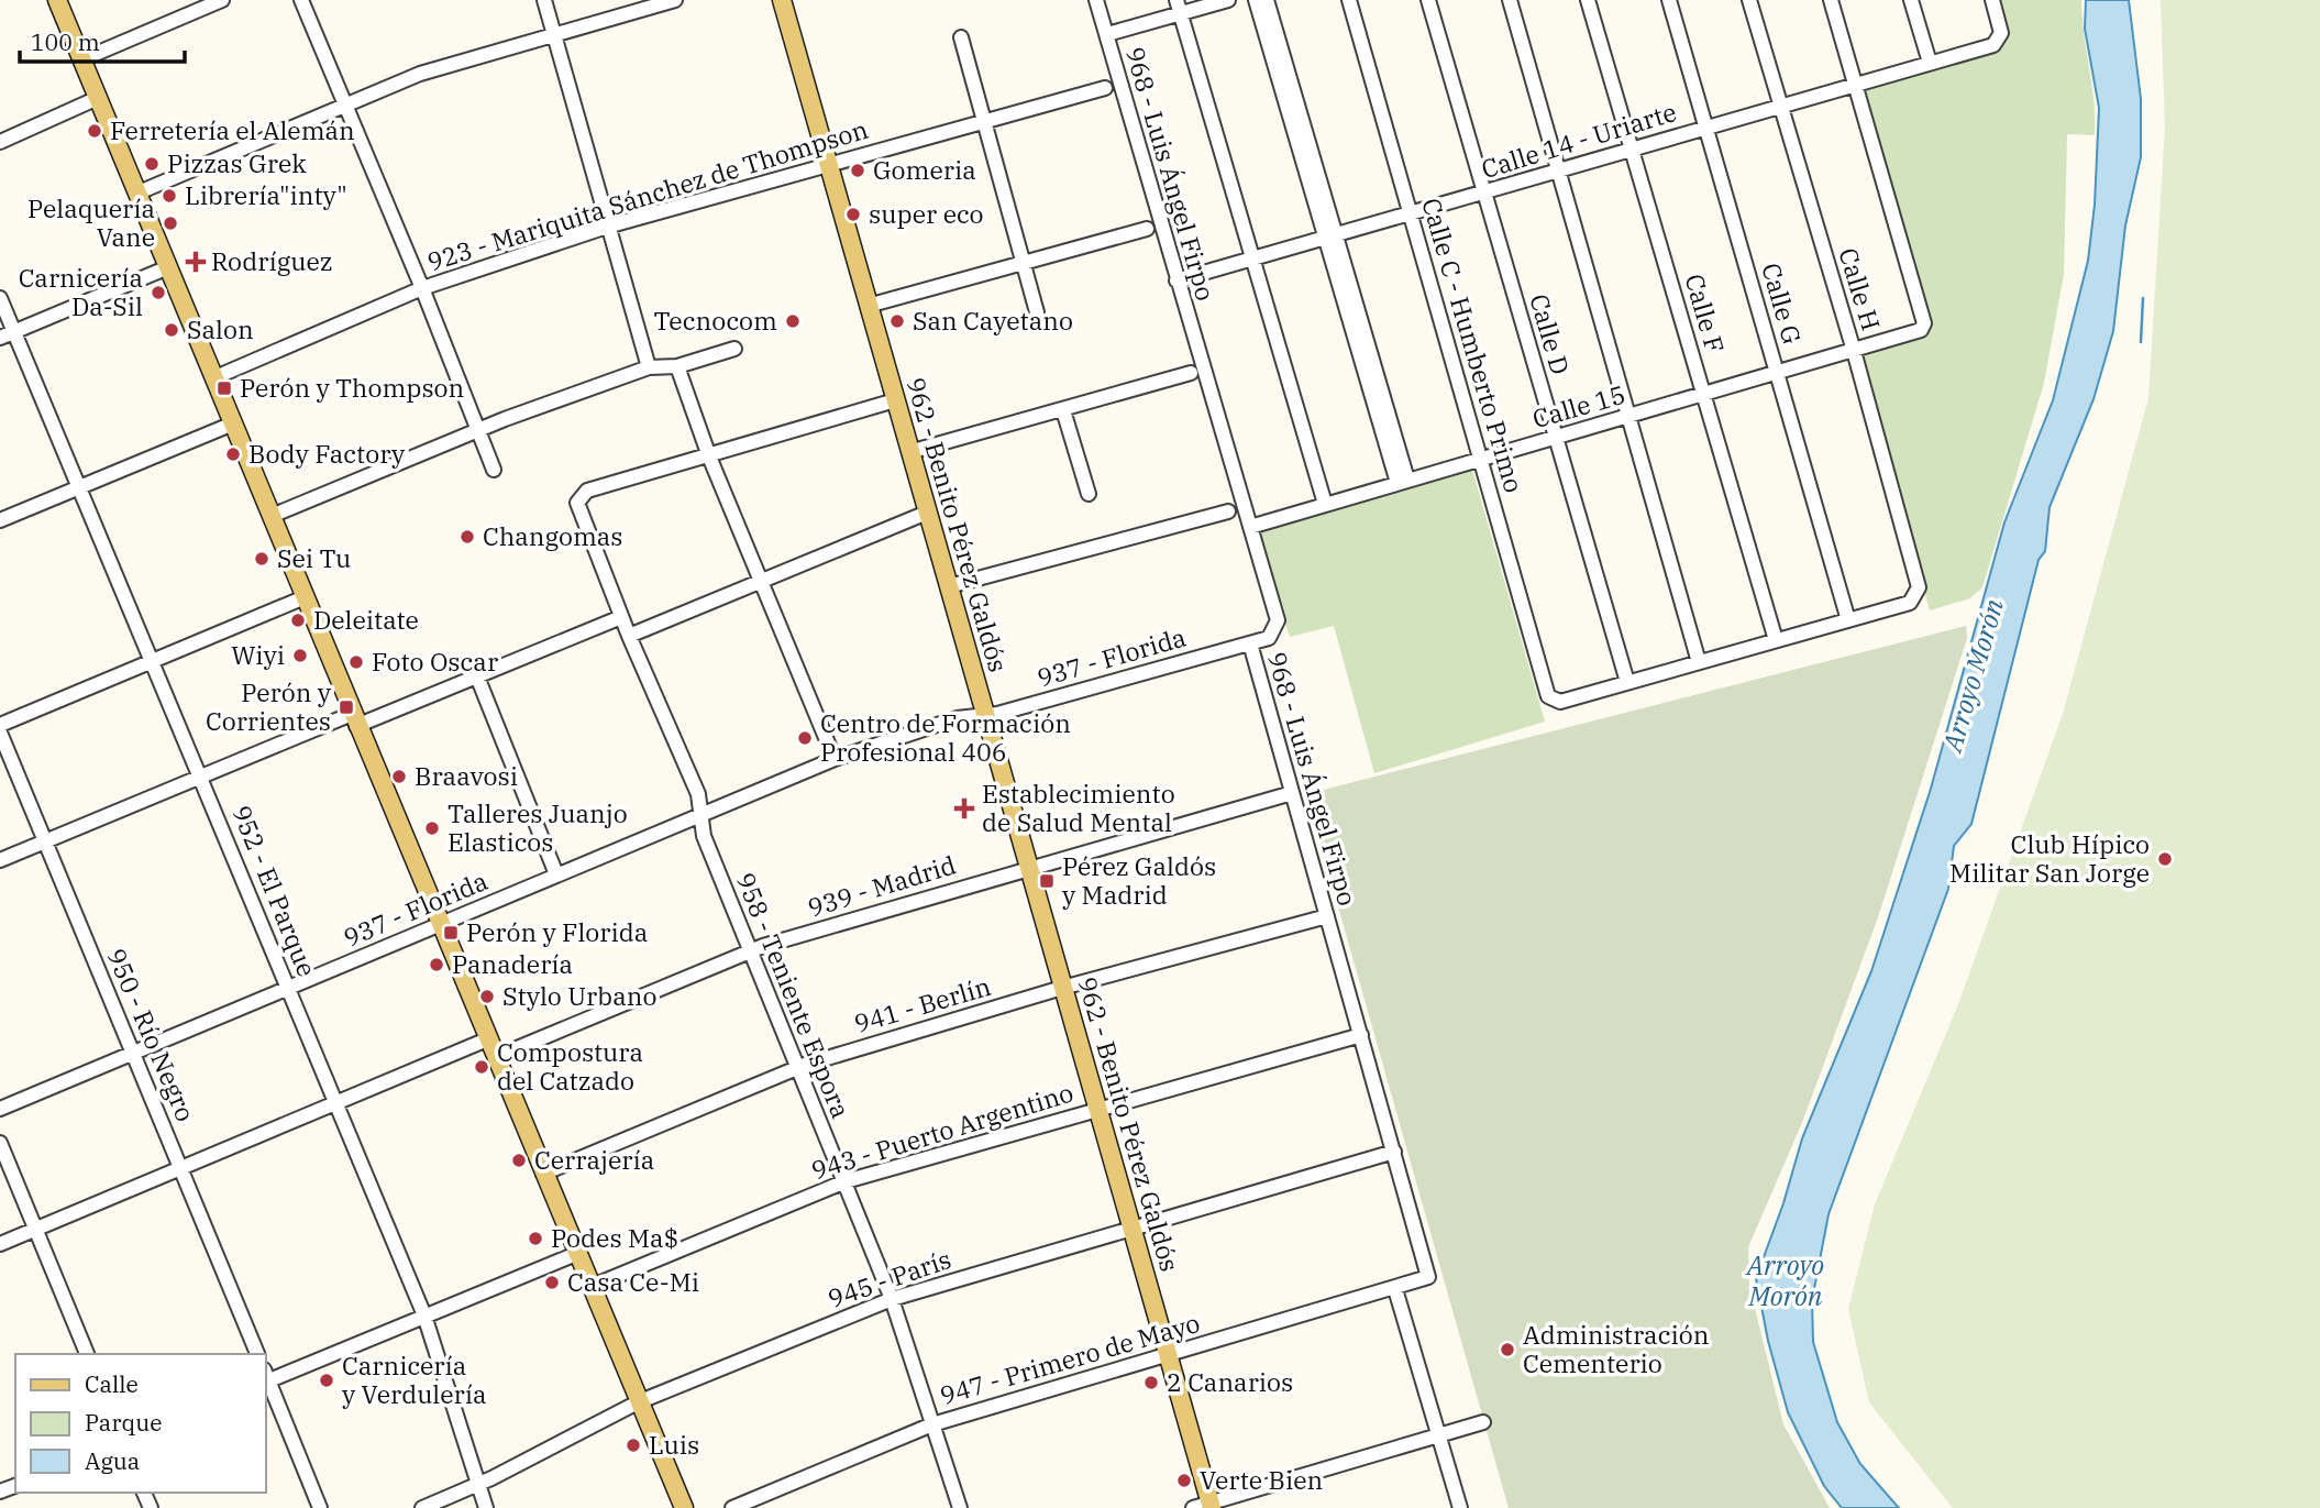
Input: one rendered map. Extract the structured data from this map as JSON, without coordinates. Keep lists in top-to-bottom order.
{
  "streets": {
    "main road": ["962 - Benito Pérez Galdós"],
    "street": [
      "Calle 14 - Uriarte",
      "968 - Luis Ángel Firpo",
      "923 - Mariquita Sánchez de Thompson",
      "Calle H",
      "Calle G",
      "Calle F",
      "Calle D",
      "Calle C - Humberto Primo",
      "Calle 15",
      "937 - Florida",
      "939 - Madrid",
      "952 - El Parque",
      "958 - Teniente Espora",
      "941 - Berlín",
      "950 - Río Negro",
      "943 - Puerto Argentino",
      "945 - París",
      "947 - Primero de Mayo"
    ]
  },
  "crossings": [
    ["Calle 14 - Uriarte", "968 - Luis Ángel Firpo"],
    ["Calle 14 - Uriarte", "Calle H"],
    ["Calle 14 - Uriarte", "Calle G"],
    ["Calle 14 - Uriarte", "Calle F"],
    ["Calle 14 - Uriarte", "Calle D"],
    ["Calle 14 - Uriarte", "Calle C - Humberto Primo"],
    ["Calle 14 - Uriarte", "Calle 15"],
    ["968 - Luis Ángel Firpo", "Calle 15"],
    ["968 - Luis Ángel Firpo", "937 - Florida"],
    ["968 - Luis Ángel Firpo", "939 - Madrid"],
    ["968 - Luis Ángel Firpo", "941 - Berlín"],
    ["968 - Luis Ángel Firpo", "943 - Puerto Argentino"],
    ["968 - Luis Ángel Firpo", "945 - París"],
    ["968 - Luis Ángel Firpo", "947 - Primero de Mayo"],
    ["923 - Mariquita Sánchez de Thompson", "962 - Benito Pérez Galdós"],
    ["Calle H", "Calle G"],
    ["Calle H", "Calle 15"],
    ["Calle G", "Calle 15"],
    ["Calle F", "Calle 15"],
    ["Calle D", "Calle C - Humberto Primo"],
    ["Calle D", "Calle 15"],
    ["Calle C - Humberto Primo", "Calle 15"],
    ["962 - Benito Pérez Galdós", "937 - Florida"],
    ["962 - Benito Pérez Galdós", "939 - Madrid"],
    ["962 - Benito Pérez Galdós", "941 - Berlín"],
    ["962 - Benito Pérez Galdós", "943 - Puerto Argentino"],
    ["962 - Benito Pérez Galdós", "945 - París"],
    ["962 - Benito Pérez Galdós", "947 - Primero de Mayo"],
    ["937 - Florida", "952 - El Parque"],
    ["937 - Florida", "958 - Teniente Espora"],
    ["937 - Florida", "950 - Río Negro"],
    ["939 - Madrid", "958 - Teniente Espora"],
    ["952 - El Parque", "945 - París"],
    ["958 - Teniente Espora", "941 - Berlín"],
    ["958 - Teniente Espora", "943 - Puerto Argentino"],
    ["958 - Teniente Espora", "945 - París"],
    ["958 - Teniente Espora", "947 - Primero de Mayo"]
  ],
  "water": ["Arroyo Morón"],
  "places": {
    "other": [
      "Ferretería el Alemán",
      "Pizzas Grek",
      "Gomeria",
      "Librería\"inty\"",
      "super eco",
      "Pelaquería Vane",
      "Carnicería Da-Sil",
      "Tecnocom",
      "San Cayetano",
      "Salon",
      "Body Factory",
      "Changomas",
      "Sei Tu",
      "Deleitate",
      "Wiyi",
      "Foto Oscar",
      "Centro de Formación Profesional 406",
      "Braavosi",
      "Talleres Juanjo Elasticos",
      "Club Hípico Militar San Jorge",
      "Panadería",
      "Stylo Urbano",
      "Compostura del Catzado",
      "Cerrajería",
      "Podes Ma$",
      "Casa Ce-Mi",
      "Administración Cementerio",
      "Carnicería y Verdulería",
      "2 Canarios",
      "Luis",
      "Verte Bien"
    ],
    "health": ["Rodríguez", "Establecimiento de Salud Mental"],
    "transit": [
      "Perón y Thompson",
      "Perón y Corrientes",
      "Pérez Galdós y Madrid",
      "Perón y Florida"
    ]
  },
  "legend": ["Calle", "Parque", "Agua"],
  "scale_bar": "100 m"
}
